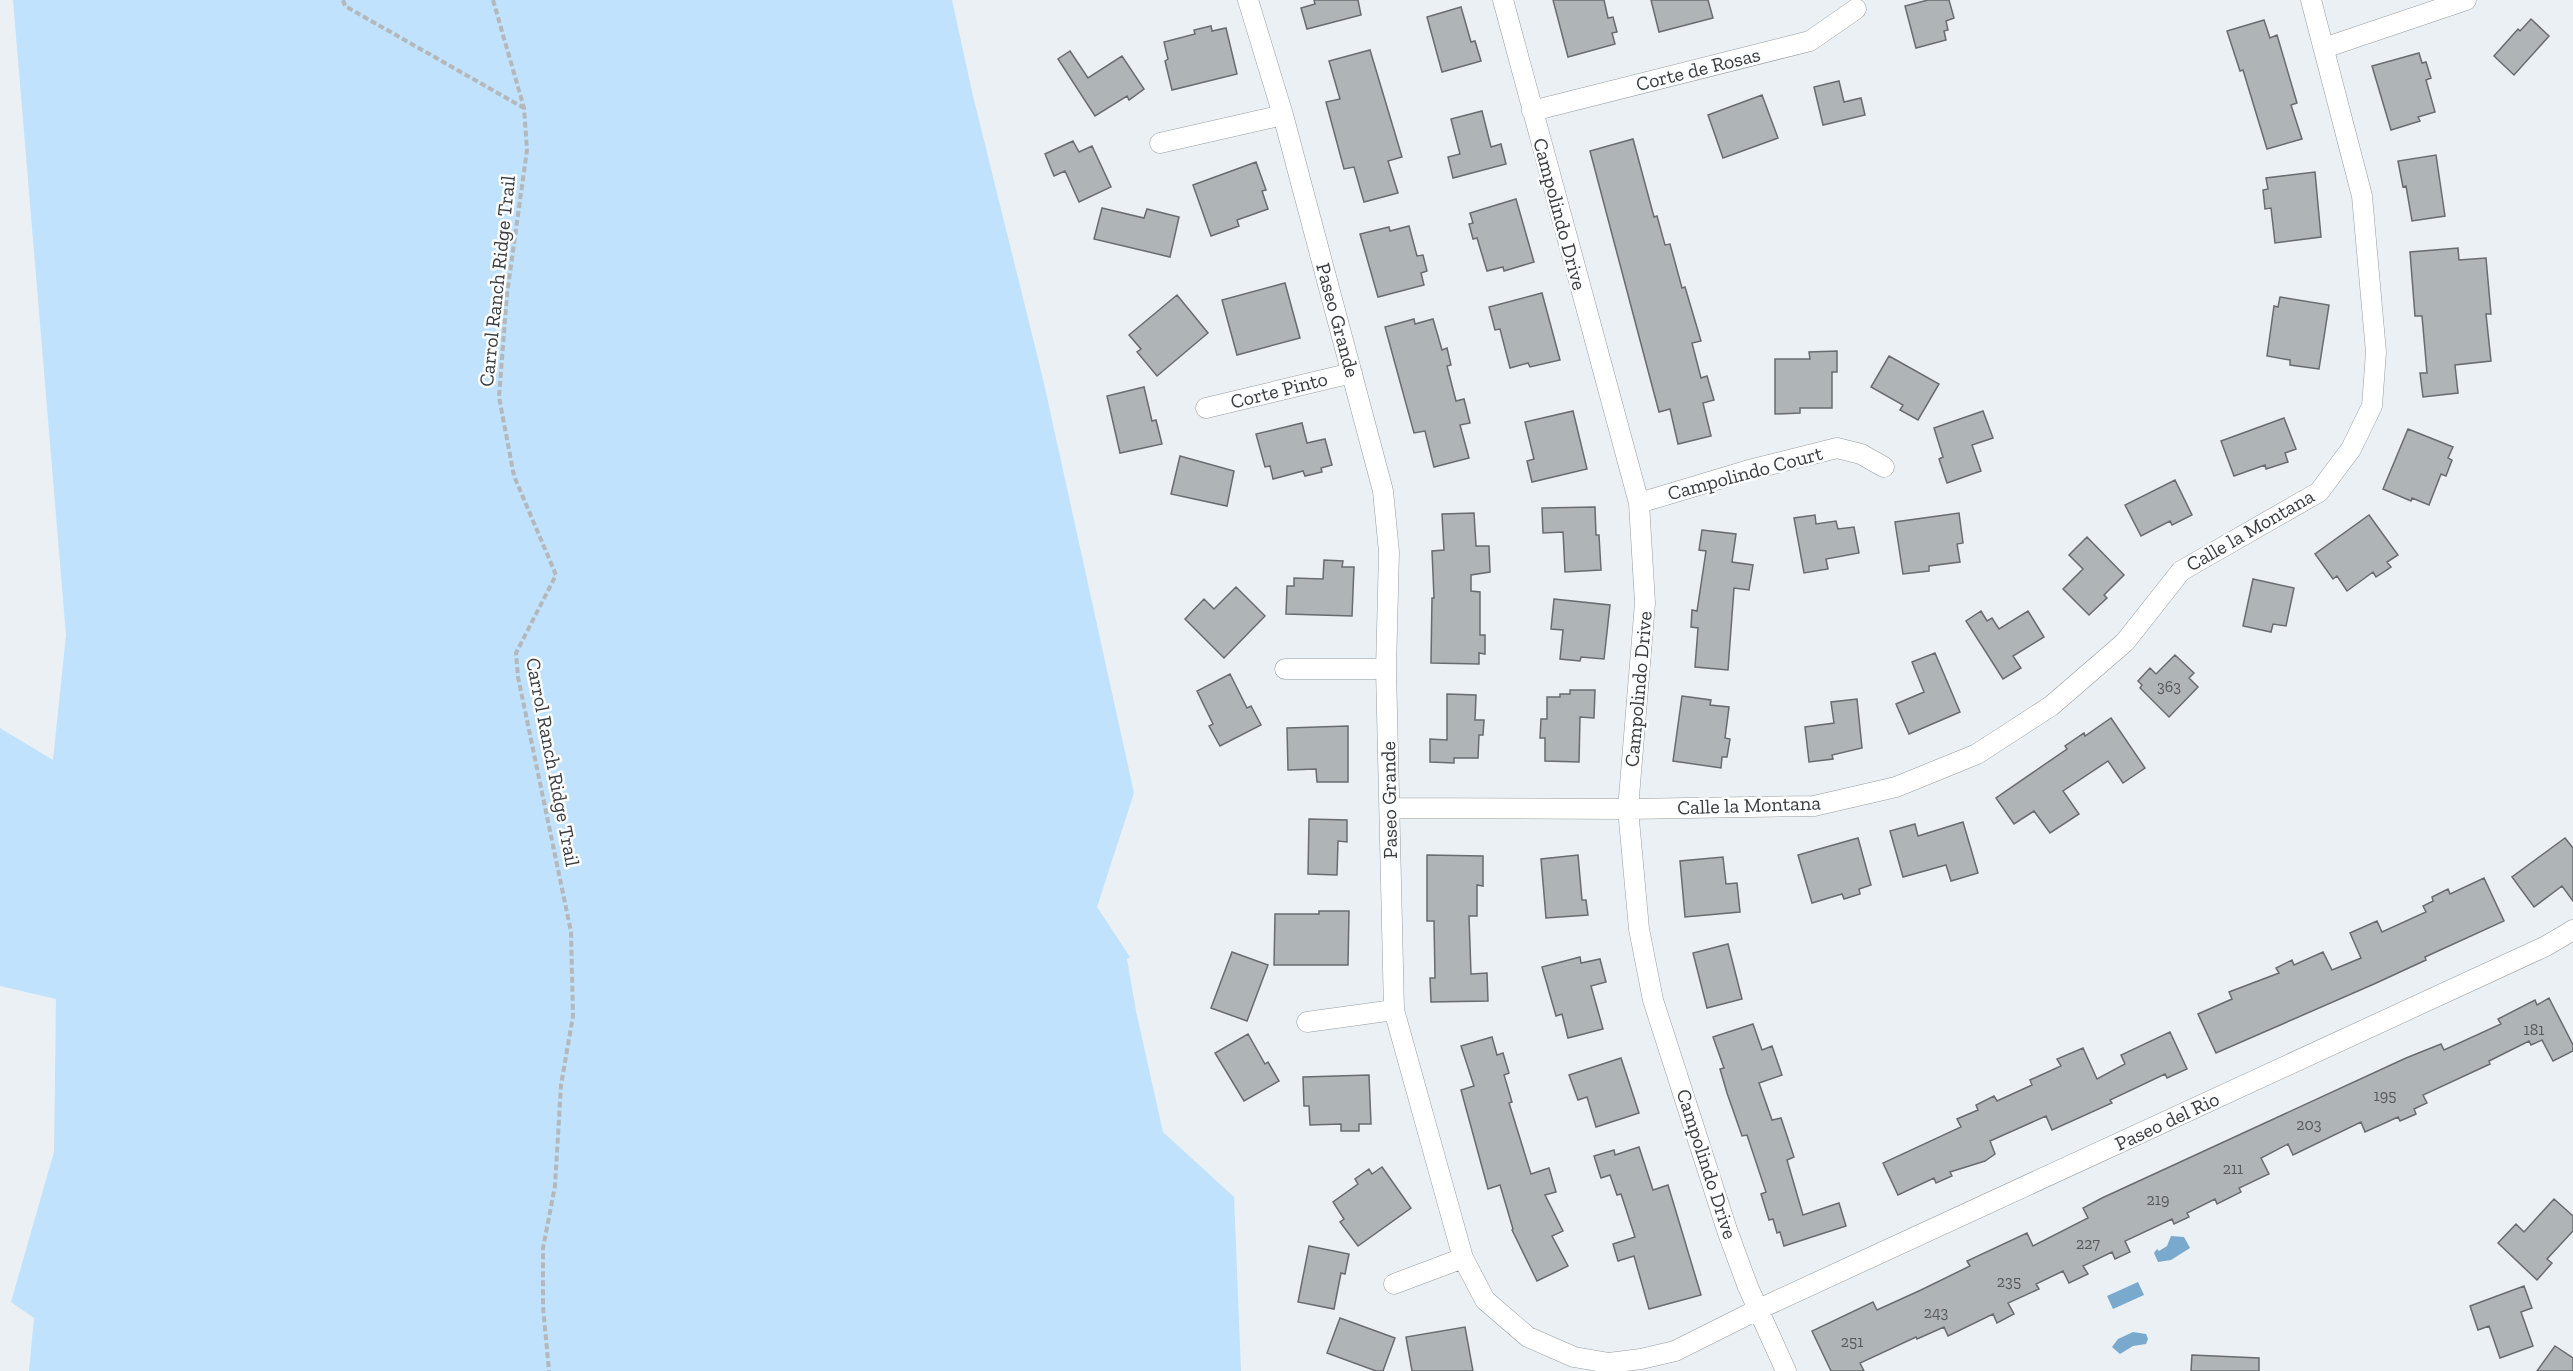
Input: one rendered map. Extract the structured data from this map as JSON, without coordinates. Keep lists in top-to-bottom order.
{
  "streets": {
    "street": [
      "Corte de Rosas",
      "Campolindo Drive",
      "Paseo Grande",
      "Corte Pinto",
      "Campolindo Court",
      "Calle la Montana",
      "Paseo del Rio"
    ],
    "path": ["Carrol Ranch Ridge Trail"]
  },
  "crossings": [
    ["Corte de Rosas", "Campolindo Drive"],
    ["Campolindo Drive", "Paseo Grande"],
    ["Campolindo Drive", "Campolindo Court"],
    ["Campolindo Drive", "Calle la Montana"],
    ["Campolindo Drive", "Paseo del Rio"],
    ["Paseo Grande", "Corte Pinto"],
    ["Paseo Grande", "Calle la Montana"],
    ["Paseo Grande", "Paseo del Rio"]
  ],
  "house_numbers": [
    "363",
    "181",
    "195",
    "203",
    "211",
    "219",
    "227",
    "235",
    "243",
    "251"
  ]
}
